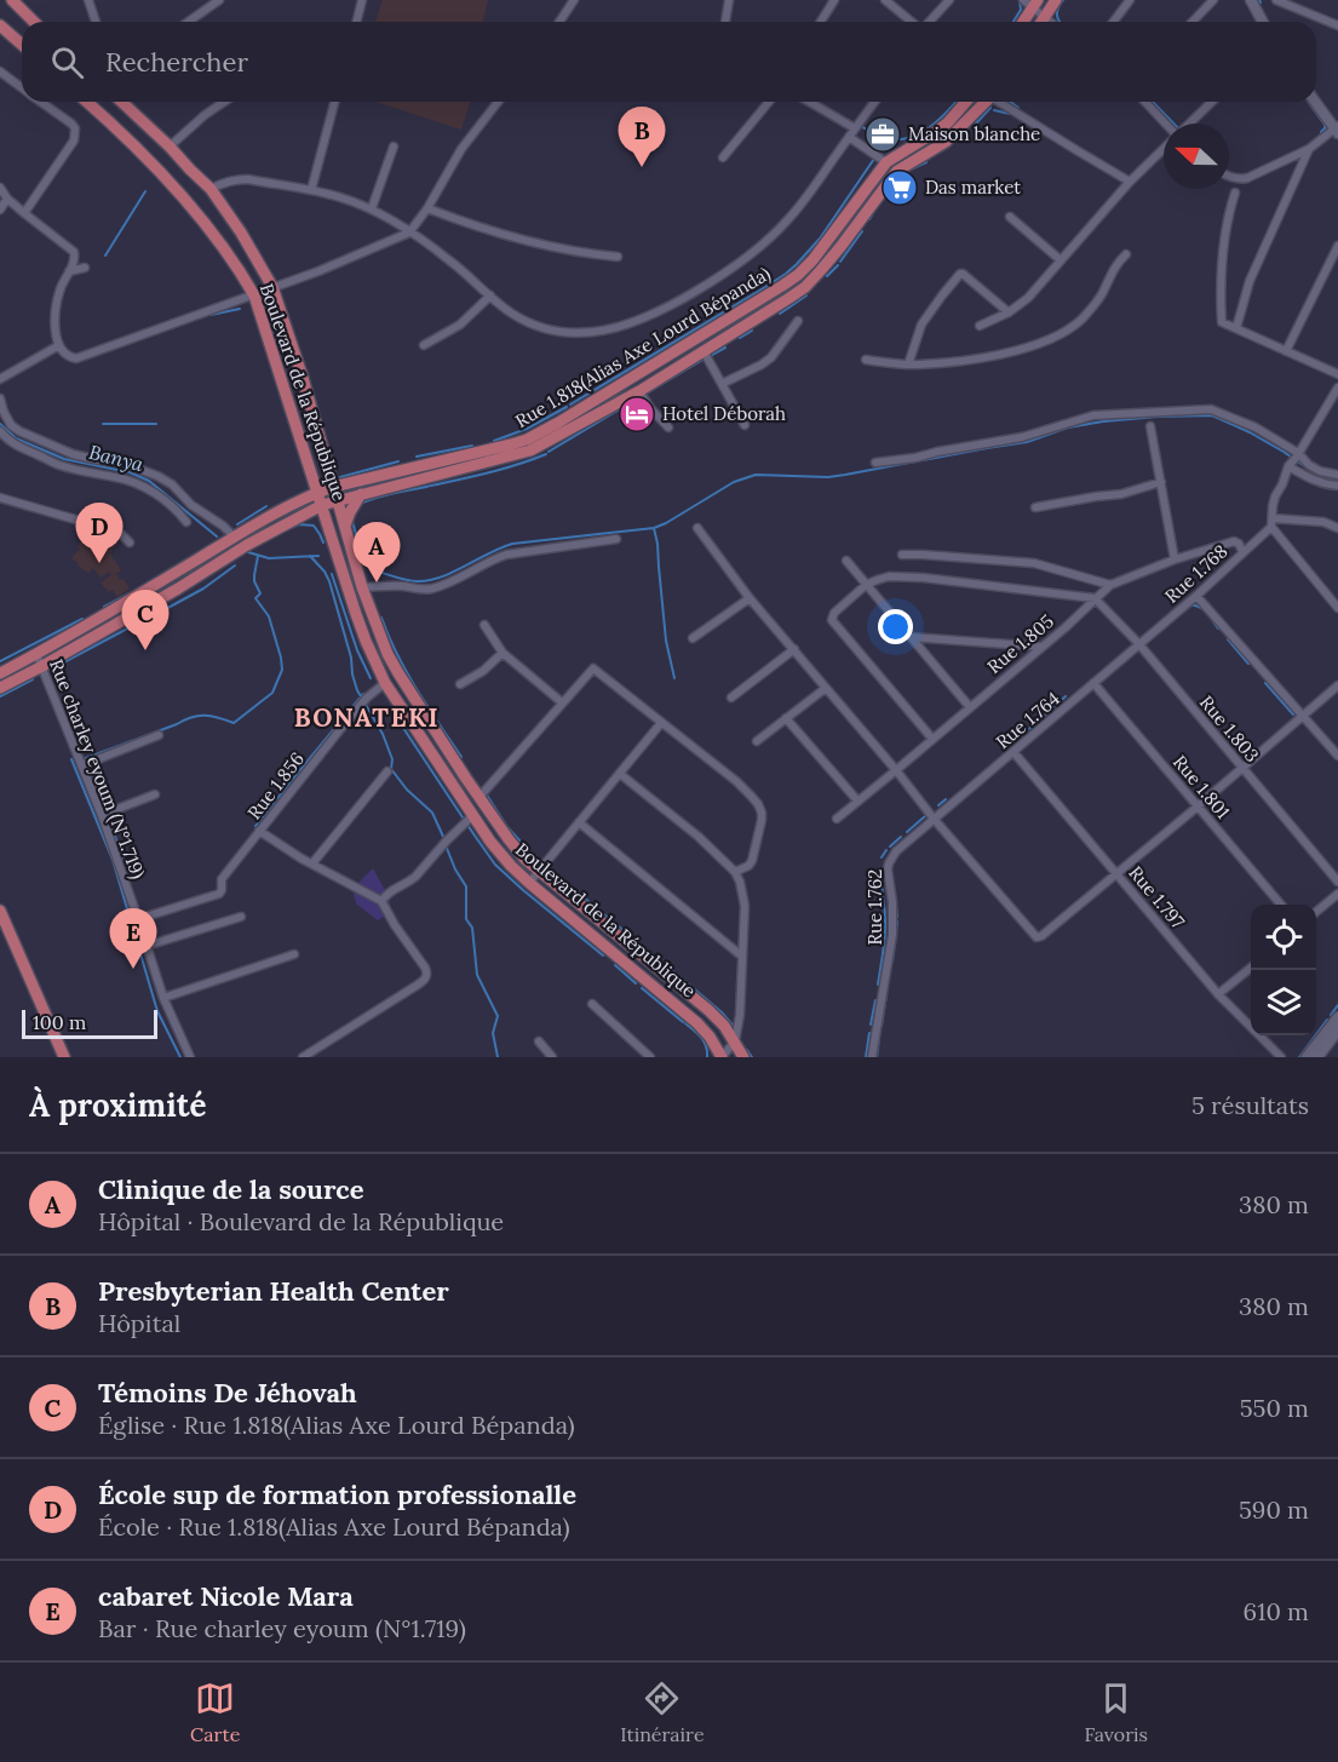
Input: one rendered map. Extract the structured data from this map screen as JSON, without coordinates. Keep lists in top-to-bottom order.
{
  "streets": {
    "main road": ["Rue 1.818(Alias Axe Lourd Bépanda)", "Boulevard de la République"],
    "street": [
      "Rue 1.768",
      "Rue 1.805",
      "Rue 1.764",
      "Rue 1.803",
      "Rue charley eyoum (N°1.719)",
      "Rue 1.856",
      "Rue 1.801",
      "Rue 1.797",
      "Rue 1.762"
    ]
  },
  "crossings": [
    ["Rue 1.818(Alias Axe Lourd Bépanda)", "Boulevard de la République"],
    ["Rue 1.818(Alias Axe Lourd Bépanda)", "Rue charley eyoum (N°1.719)"],
    ["Boulevard de la République", "Rue 1.856"],
    ["Rue 1.768", "Rue 1.805"],
    ["Rue 1.768", "Rue 1.764"],
    ["Rue 1.768", "Rue 1.803"],
    ["Rue 1.805", "Rue 1.803"],
    ["Rue 1.764", "Rue 1.803"],
    ["Rue 1.764", "Rue 1.801"],
    ["Rue 1.764", "Rue 1.797"],
    ["Rue 1.764", "Rue 1.762"],
    ["Rue charley eyoum (N°1.719)", "Rue 1.856"]
  ],
  "districts": ["BONATEKI"],
  "water": ["Banya"],
  "places": {
    "office": ["Maison blanche"],
    "supermarket": ["Das market"],
    "hotel": ["Hotel Déborah"]
  },
  "scale_bar": "100 m",
  "north": "left",
  "page": {
    "search": "Rechercher",
    "pins": [
      "B",
      "D",
      "A",
      "C",
      "E"
    ],
    "scale": "100 m",
    "heading": ["À proximité", "5 résultats"],
    "list": [
      {
        "mark": "A",
        "name": "Clinique de la source",
        "note": "Hôpital · Boulevard de la République",
        "value": "380 m"
      },
      {
        "mark": "B",
        "name": "Presbyterian Health Center",
        "note": "Hôpital",
        "value": "380 m"
      },
      {
        "mark": "C",
        "name": "Témoins De Jéhovah",
        "note": "Église · Rue 1.818(Alias Axe Lourd Bépanda)",
        "value": "550 m"
      },
      {
        "mark": "D",
        "name": "École sup de formation professionalle",
        "note": "École · Rue 1.818(Alias Axe Lourd Bépanda)",
        "value": "590 m"
      },
      {
        "mark": "E",
        "name": "cabaret Nicole Mara",
        "note": "Bar · Rue charley eyoum (N°1.719)",
        "value": "610 m"
      }
    ],
    "nav": ["Carte", "Itinéraire", "Favoris"]
  }
}
